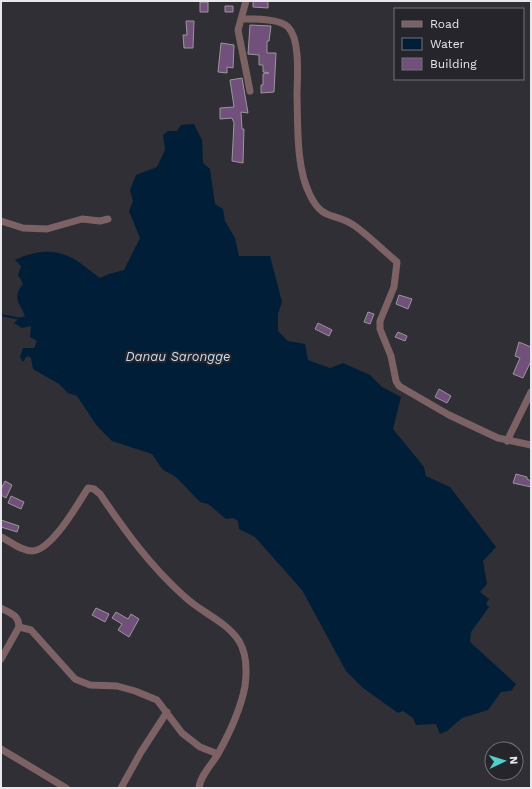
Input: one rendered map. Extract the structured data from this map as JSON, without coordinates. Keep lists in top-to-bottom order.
{
  "water": ["Danau Sarongge"],
  "legend": ["Road", "Water", "Building"],
  "north": "right"
}
